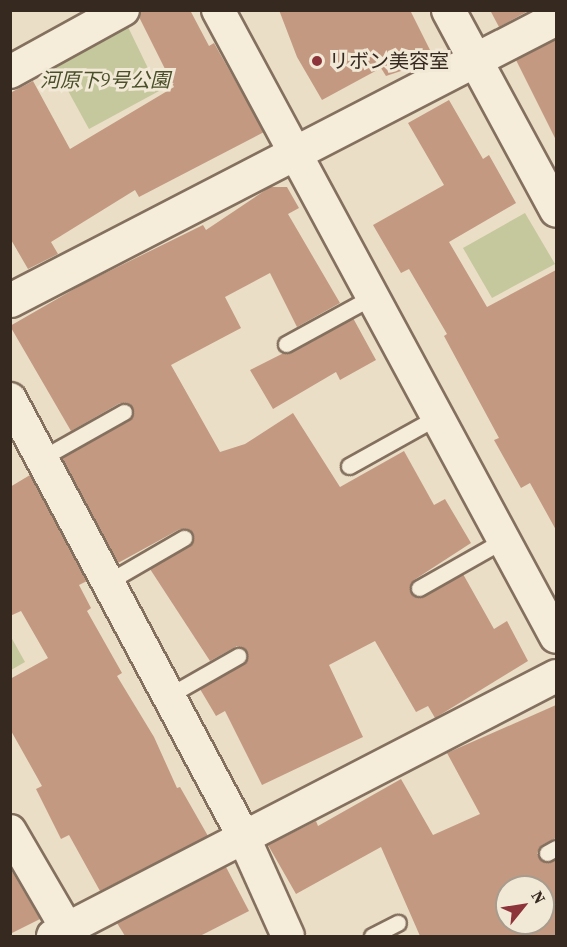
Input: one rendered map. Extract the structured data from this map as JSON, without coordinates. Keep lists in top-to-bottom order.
{
  "parks": ["河原下9号公園"],
  "places": ["リボン美容室"],
  "north": "top right"
}
